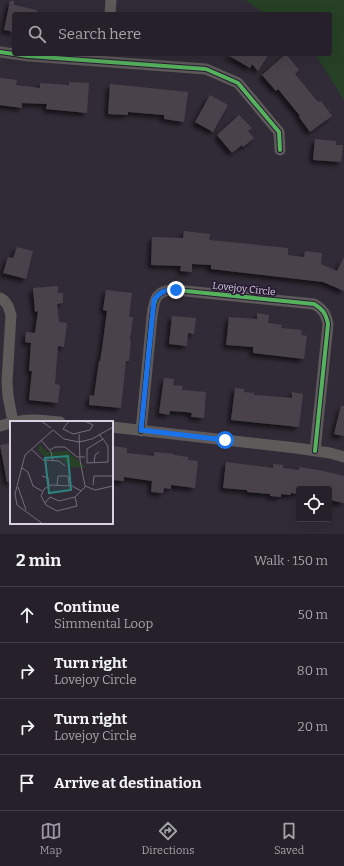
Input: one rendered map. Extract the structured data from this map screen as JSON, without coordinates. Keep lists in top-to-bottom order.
{
  "streets": {
    "street": ["Lovejoy Circle"]
  },
  "page": {
    "search": "Search here",
    "heading": ["2 min", "Walk · 150 m"],
    "list": [
      ["Continue", "Simmental Loop", "50 m"],
      ["Turn right", "Lovejoy Circle", "80 m"],
      ["Turn right", "Lovejoy Circle", "20 m"],
      "Arrive at destination"
    ],
    "nav": ["Map", "Directions", "Saved"]
  }
}
